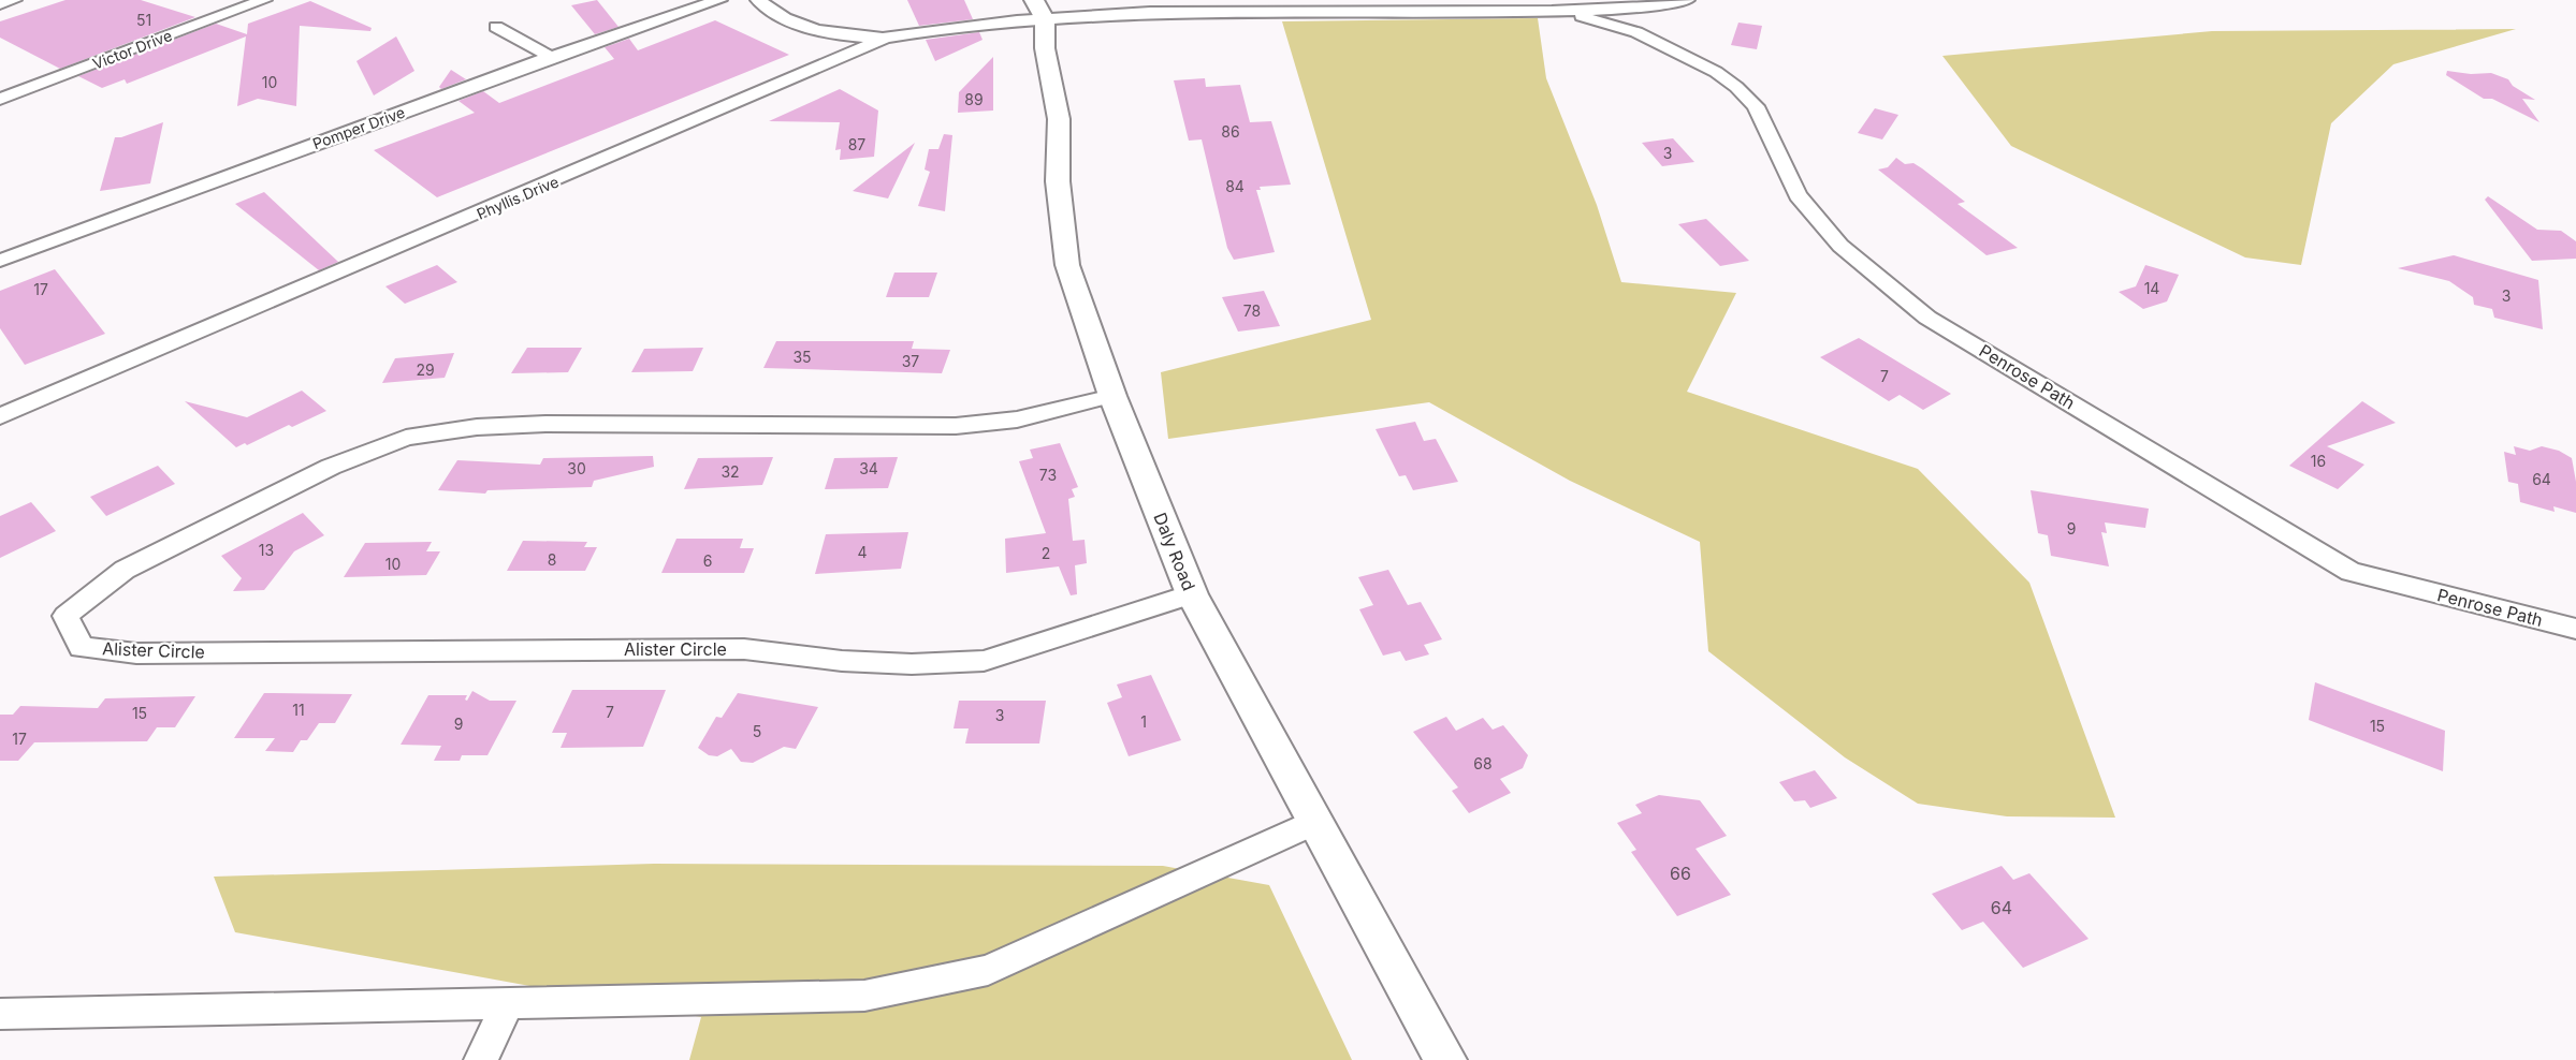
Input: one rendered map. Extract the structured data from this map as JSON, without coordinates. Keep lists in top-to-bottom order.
{
  "streets": {
    "street": [
      "Victor Drive",
      "Pomper Drive",
      "Phyllis Drive",
      "Penrose Path",
      "Daly Road",
      "Alister Circle"
    ]
  },
  "crossings": [
    ["Phyllis Drive", "Penrose Path"],
    ["Phyllis Drive", "Daly Road"],
    ["Daly Road", "Alister Circle"]
  ],
  "house_numbers": [
    "51",
    "10",
    "89",
    "86",
    "87",
    "3",
    "84",
    "14",
    "17",
    "3",
    "78",
    "35",
    "37",
    "29",
    "7",
    "16",
    "30",
    "34",
    "32",
    "73",
    "64",
    "9",
    "13",
    "4",
    "2",
    "8",
    "6",
    "10",
    "11",
    "7",
    "15",
    "3",
    "1",
    "9",
    "15",
    "5",
    "17",
    "68",
    "66",
    "64"
  ]
}
